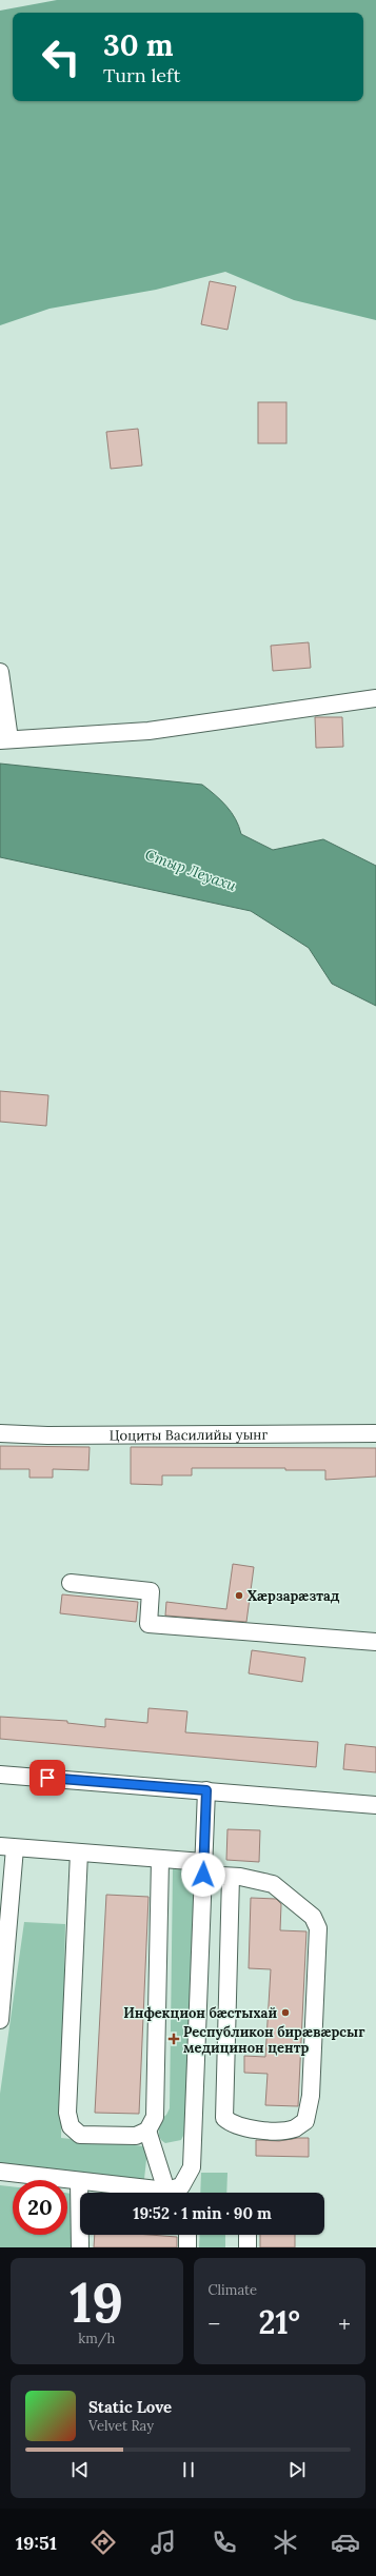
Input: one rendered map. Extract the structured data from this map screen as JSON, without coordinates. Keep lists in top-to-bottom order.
{
  "streets": {
    "street": ["Цоциты Василийы уынг"]
  },
  "water": ["Стыр Леуахи"],
  "places": {
    "other": ["Хæрзарæзтад", "Инфекцион бæстыхай"],
    "health": ["Республикон бирæвæрсыг медицинон центр"]
  },
  "page": {
    "turn": ["30 m", "Turn left"],
    "limit": "20",
    "trip": "19:52 · 1 min · 90 m",
    "tile": [
      ["19", "km/h"],
      "Climate"
    ],
    "heat": ["−", "21°", "+"],
    "song": ["Static Love", "Velvet Ray"],
    "tabs": "19:51"
  }
}
